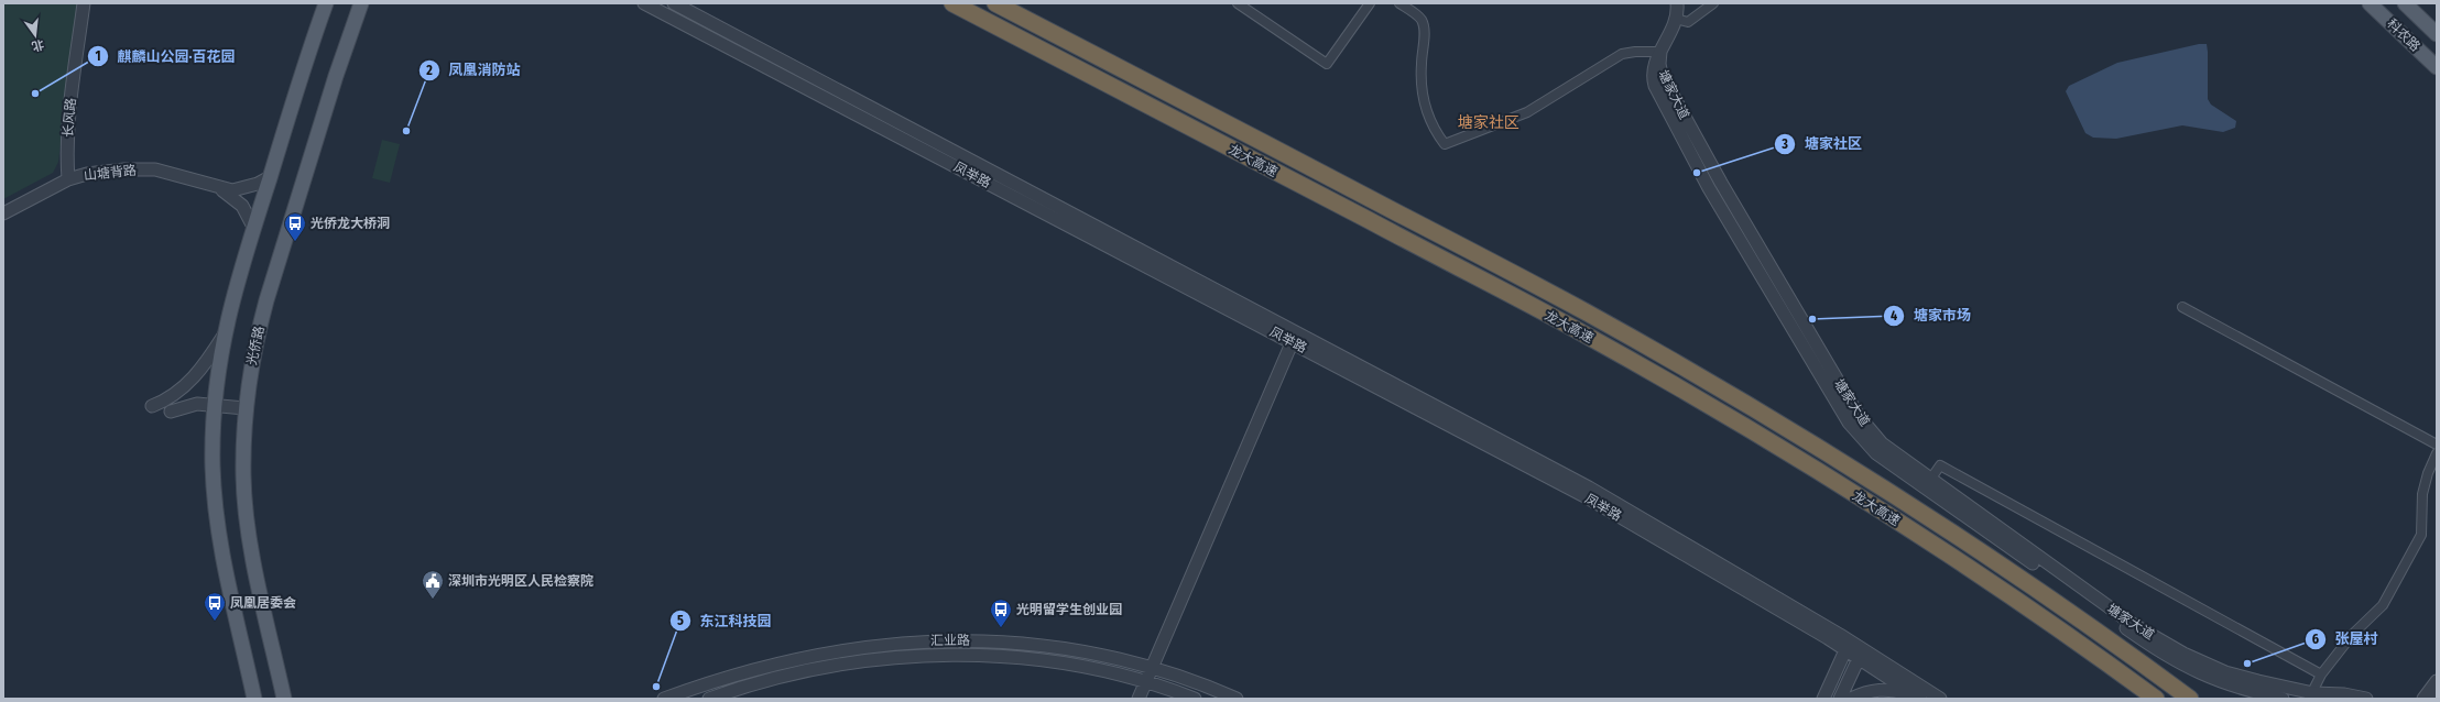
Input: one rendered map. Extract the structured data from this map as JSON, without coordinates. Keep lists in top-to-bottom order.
{
  "streets": {
    "highway": ["龙大高速"],
    "main road": ["科农路", "光侨路"],
    "street": [
      "塘家大道",
      "长风路",
      "山塘背路",
      "凤举路",
      "汇业路"
    ]
  },
  "crossings": [
    ["长风路", "山塘背路"]
  ],
  "districts": ["塘家社区"],
  "places": {
    "other": [
      "麒麟山公园·百花园",
      "凤凰消防站",
      "塘家社区",
      "塘家市场",
      "张屋村",
      "东江科技园"
    ],
    "bus stop": ["光侨龙大桥洞", "凤凰居委会", "光明留学生创业园"],
    "public building": ["深圳市光明区人民检察院"]
  },
  "north": "bottom"
}
